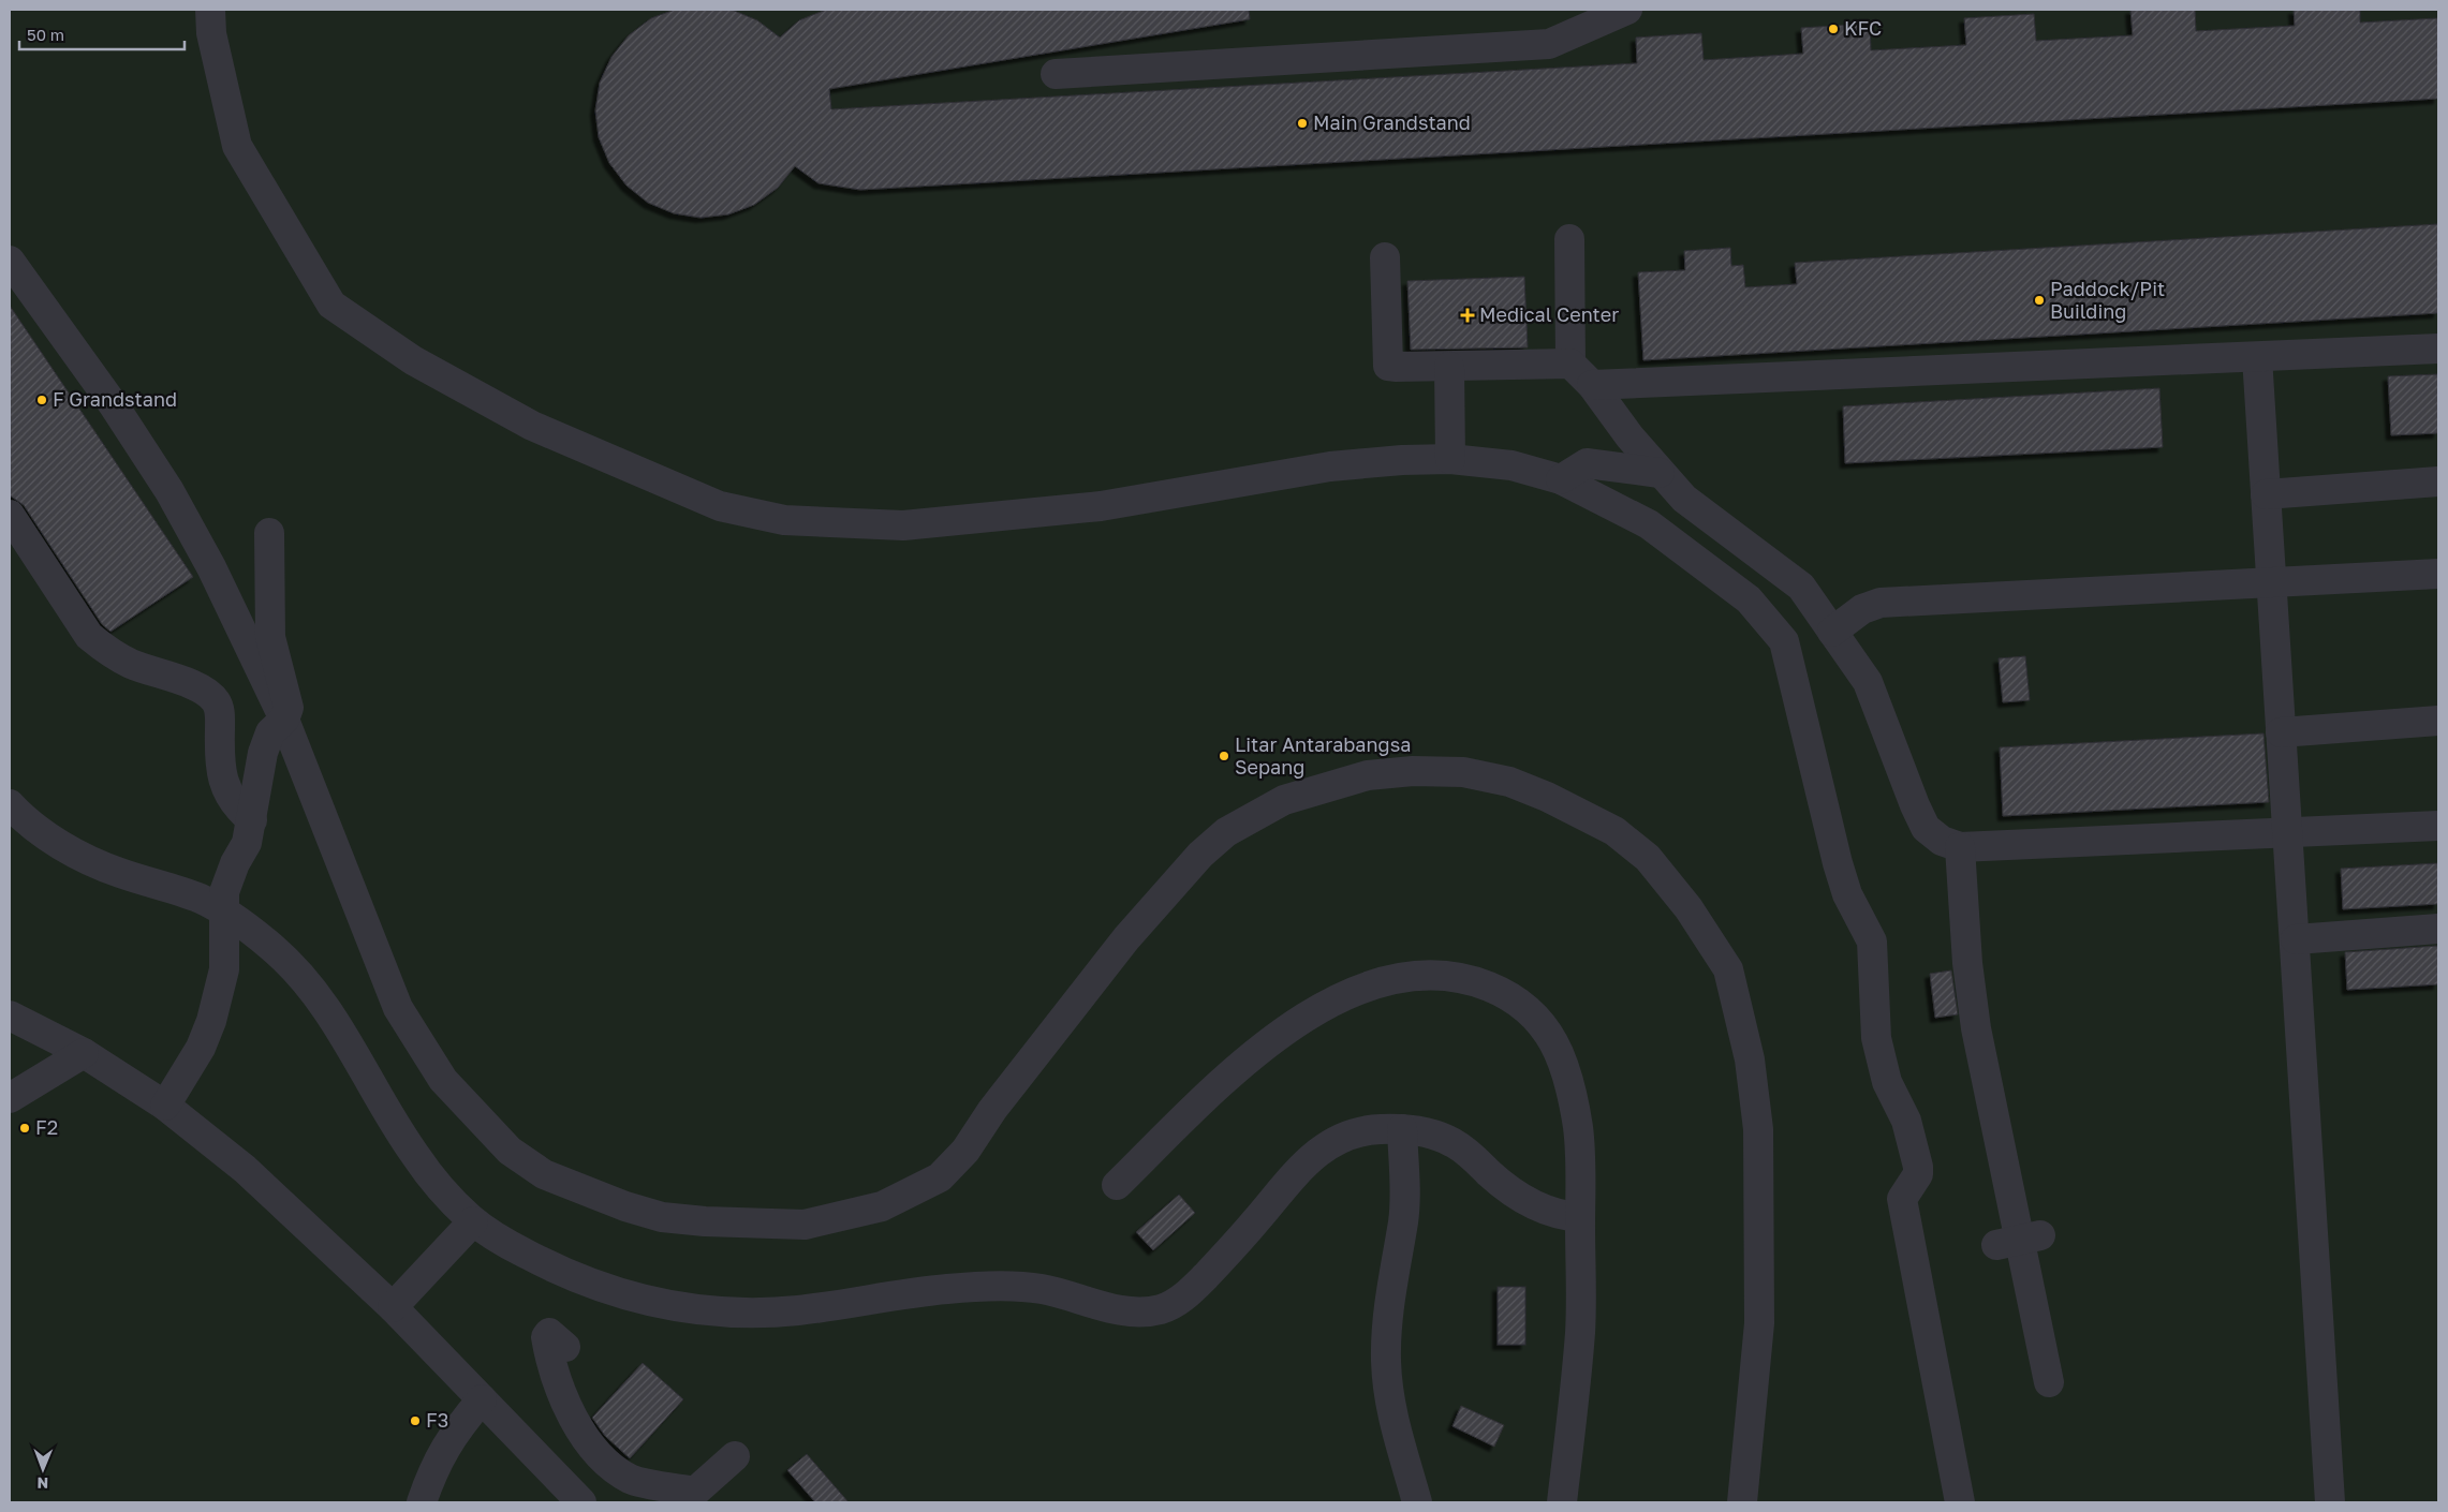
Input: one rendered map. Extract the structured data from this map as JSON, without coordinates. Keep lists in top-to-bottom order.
{
  "places": {
    "other": [
      "KFC",
      "Main Grandstand",
      "Paddock/Pit Building",
      "F Grandstand",
      "Litar Antarabangsa Sepang",
      "F2",
      "F3"
    ],
    "health": ["Medical Center"]
  },
  "scale_bar": "50 m",
  "north": "bottom"
}
